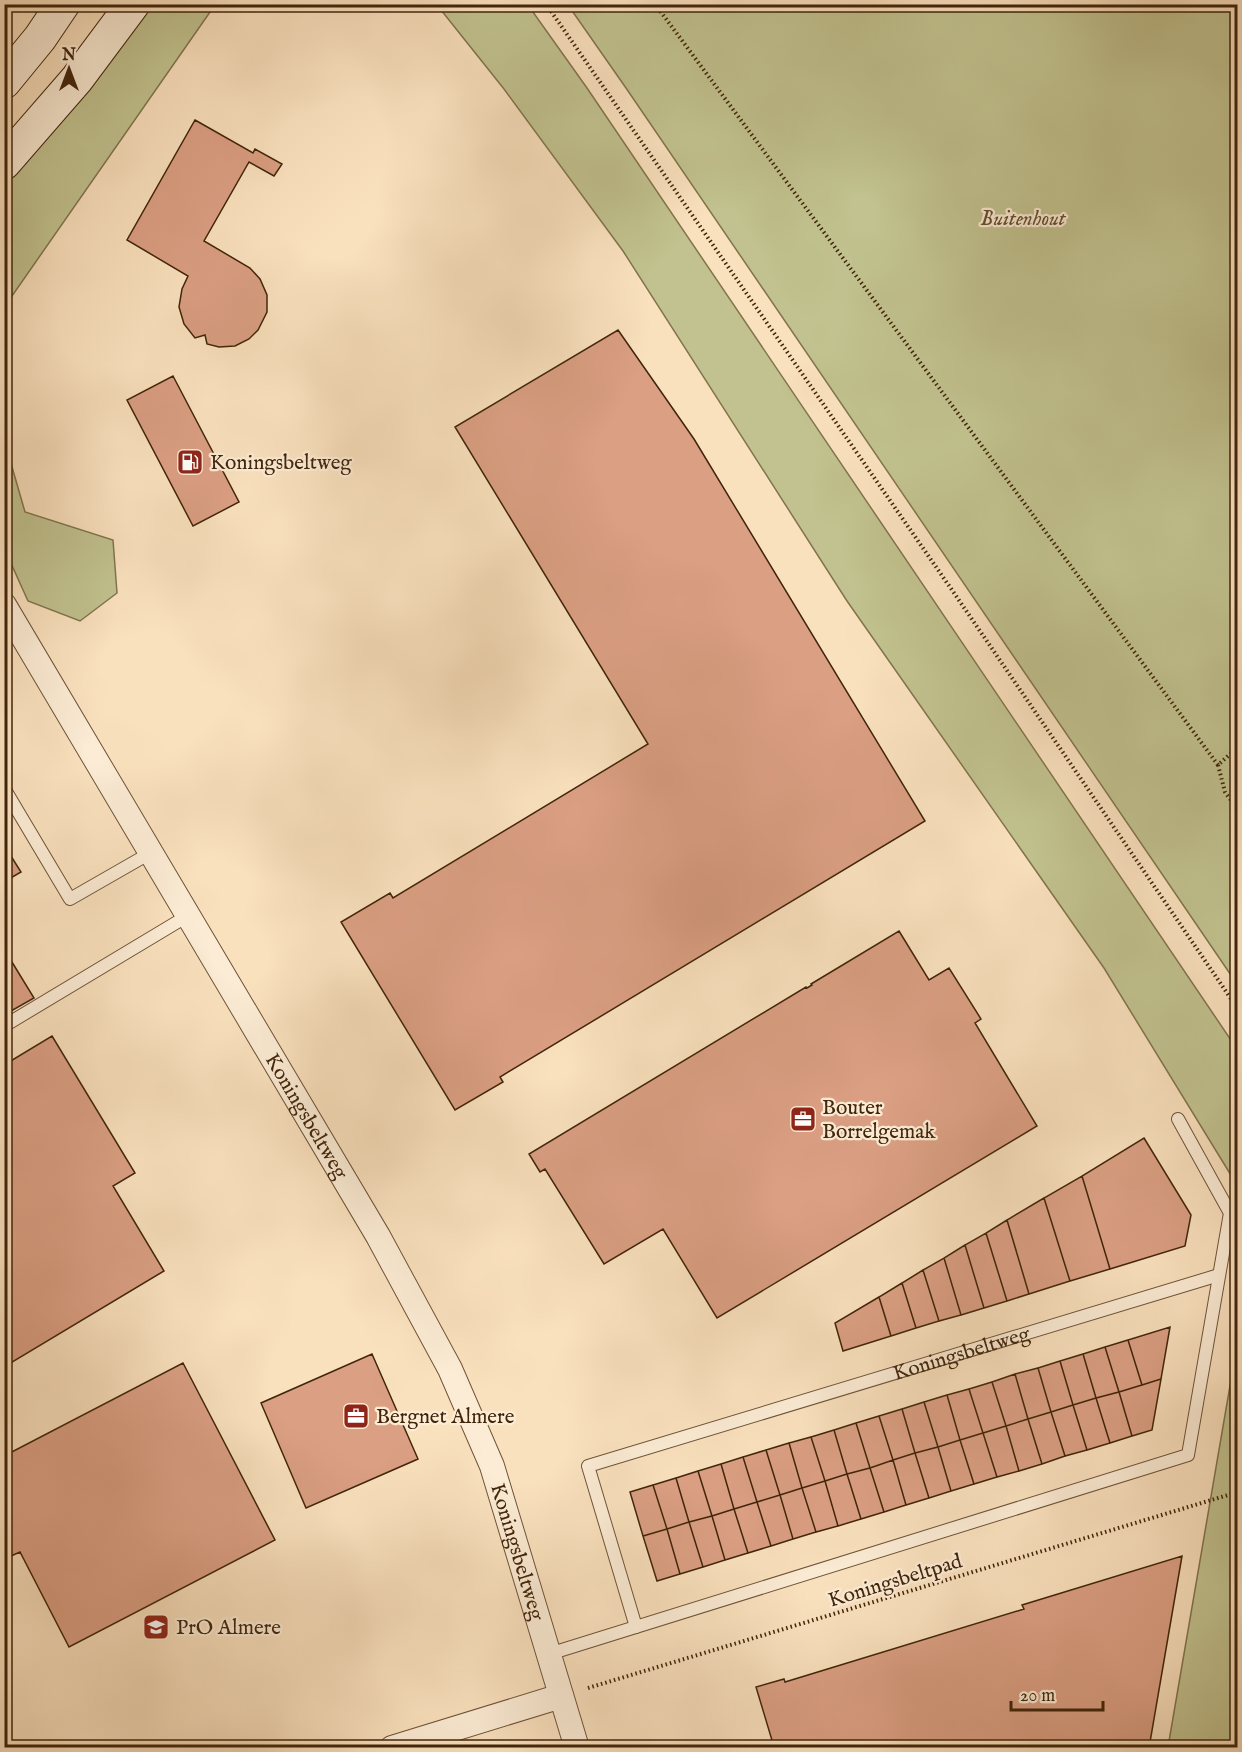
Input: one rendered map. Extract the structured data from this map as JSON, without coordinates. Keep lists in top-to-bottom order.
{
  "streets": {
    "street": ["Koningsbeltweg"],
    "path": ["Koningsbeltpad"]
  },
  "crossings": [
    ["Koningsbeltweg", "Koningsbeltpad"]
  ],
  "parks": ["Buitenhout"],
  "places": {
    "fuel station": ["Koningsbeltweg"],
    "office": ["Bouter Borrelgemak", "Bergnet Almere"],
    "school or university": ["PrO Almere"]
  },
  "scale_bar": "20 m",
  "north": "top"
}
